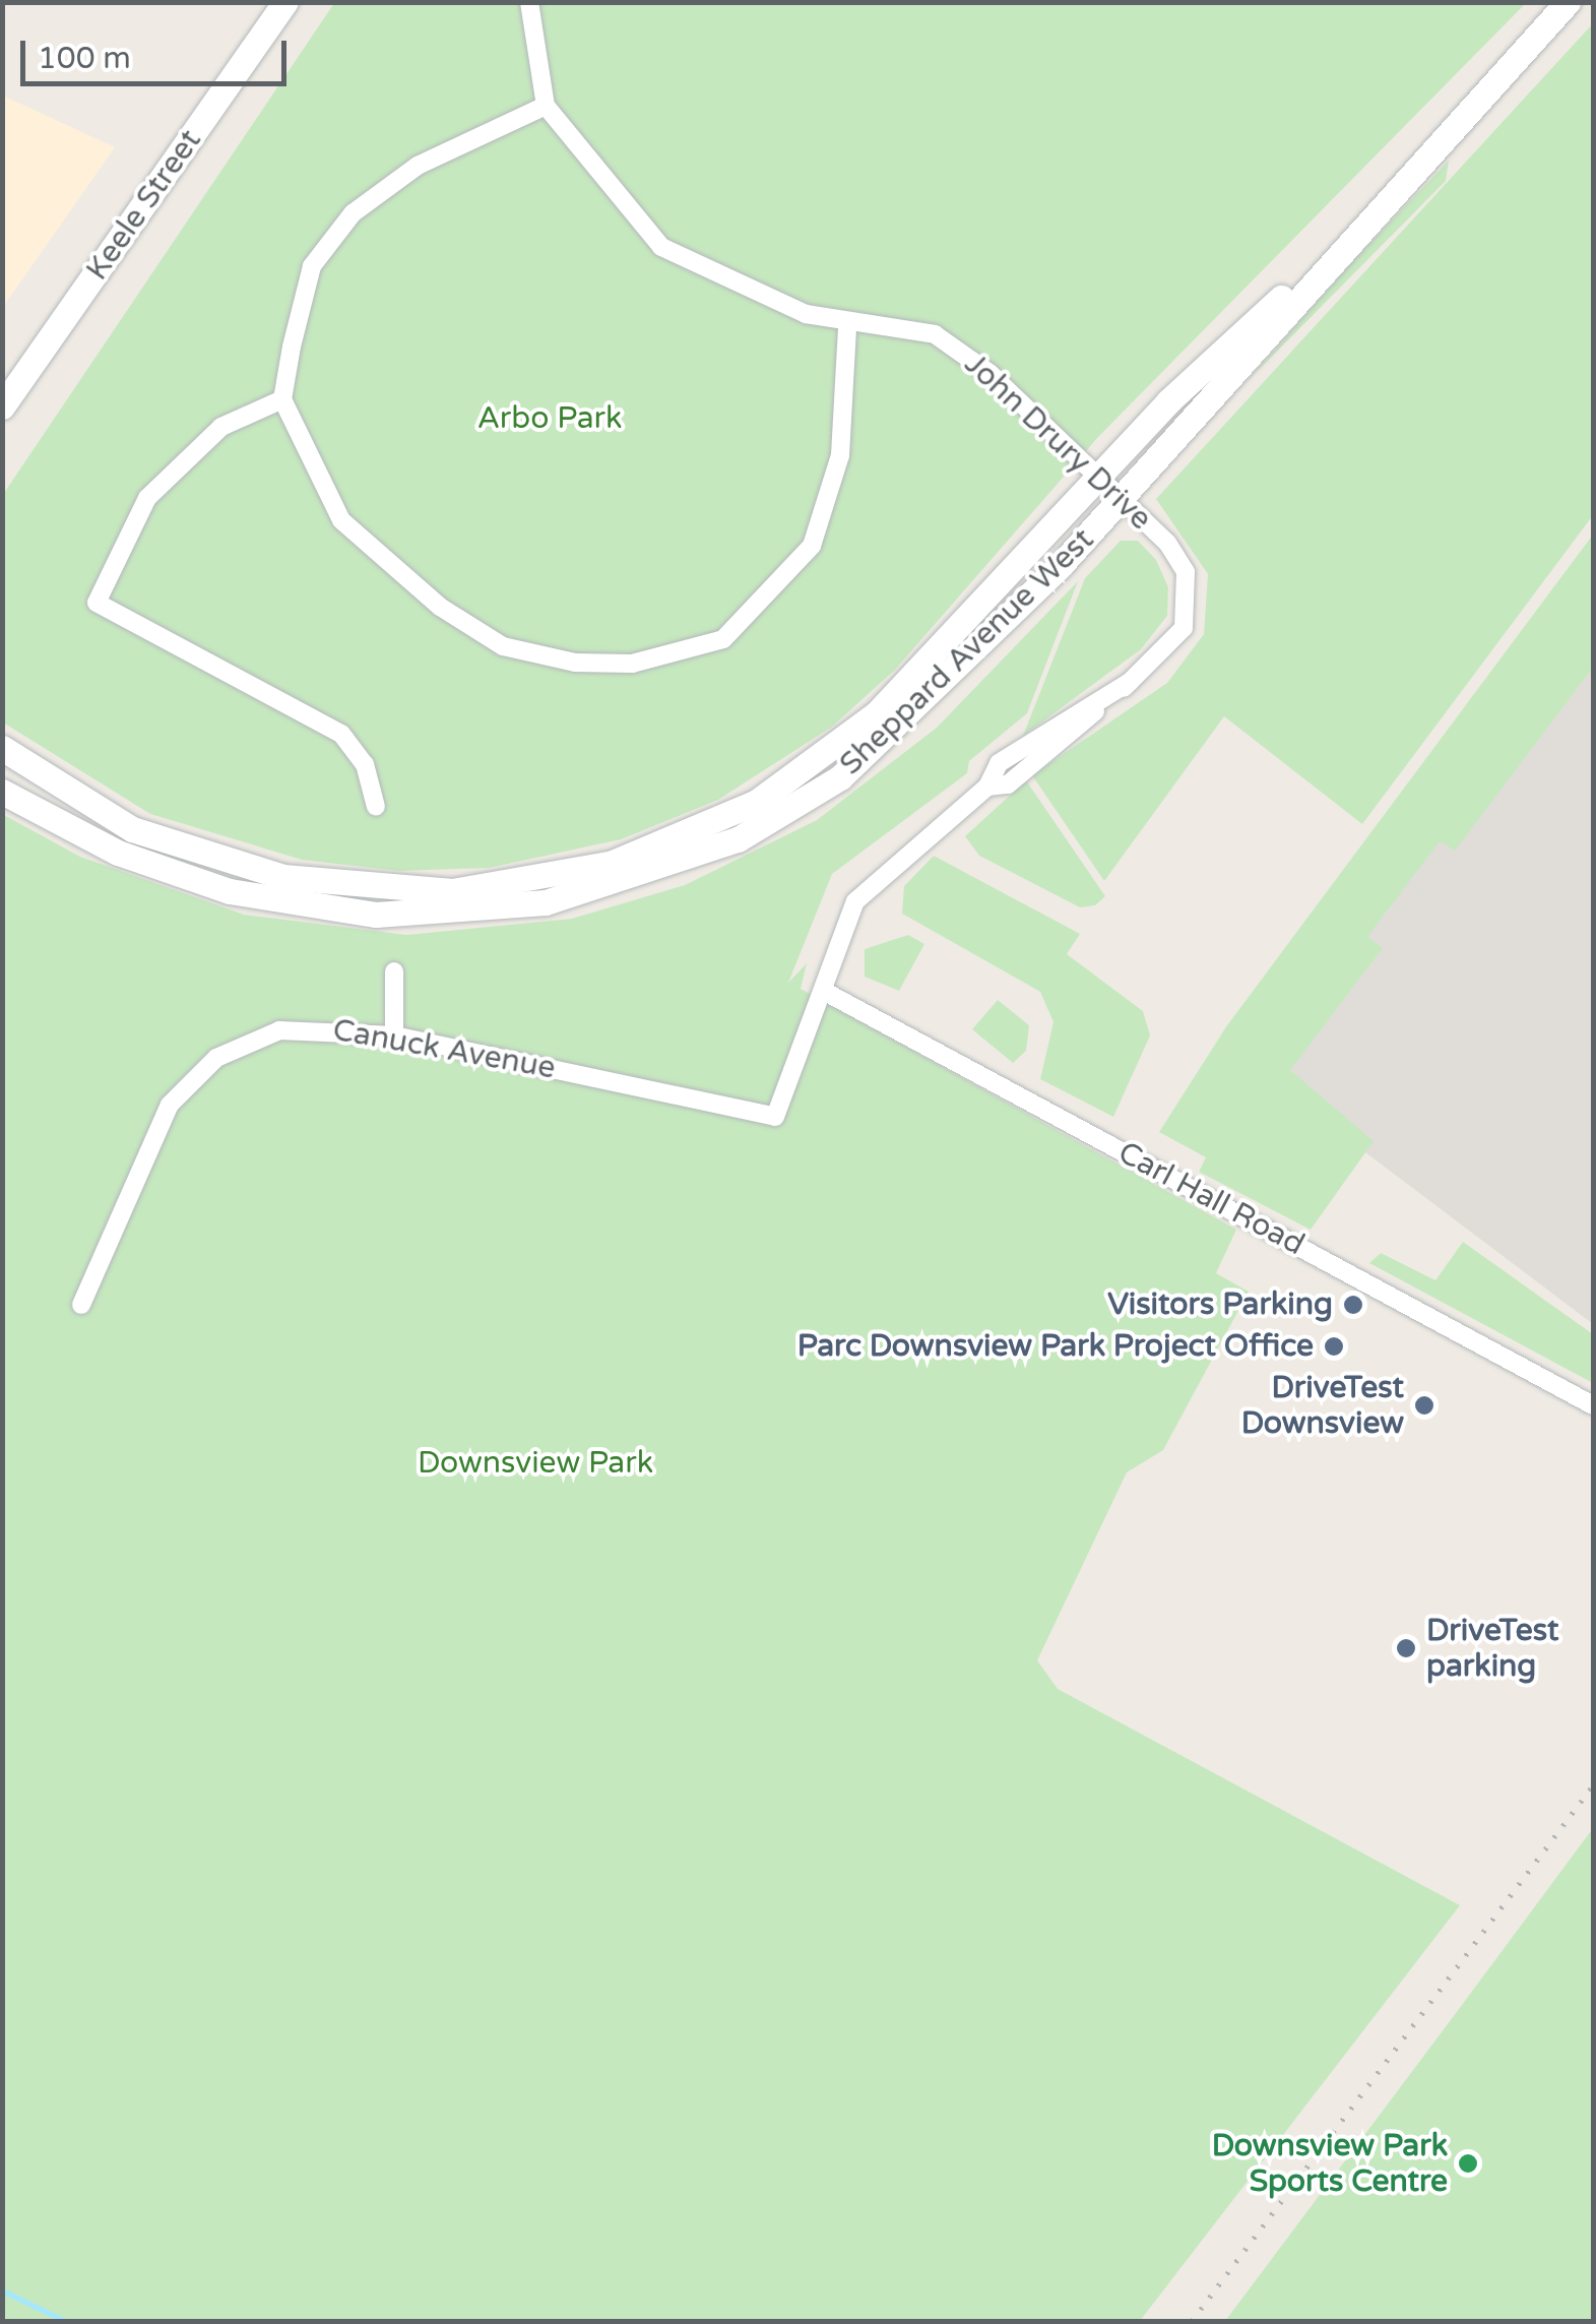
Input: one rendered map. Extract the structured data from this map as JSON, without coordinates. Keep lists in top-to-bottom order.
{
  "streets": {
    "main road": ["Keele Street", "Sheppard Avenue West"],
    "street": ["John Drury Drive", "Canuck Avenue", "Carl Hall Road"]
  },
  "crossings": [
    ["John Drury Drive", "Sheppard Avenue West"],
    ["John Drury Drive", "Canuck Avenue"],
    ["John Drury Drive", "Carl Hall Road"]
  ],
  "parks": ["Arbo Park", "Downsview Park"],
  "places": [
    "Visitors Parking",
    "Parc Downsview Park Project Office",
    "DriveTest Downsview",
    "DriveTest parking",
    "Downsview Park Sports Centre"
  ],
  "scale_bar": "100 m"
}
